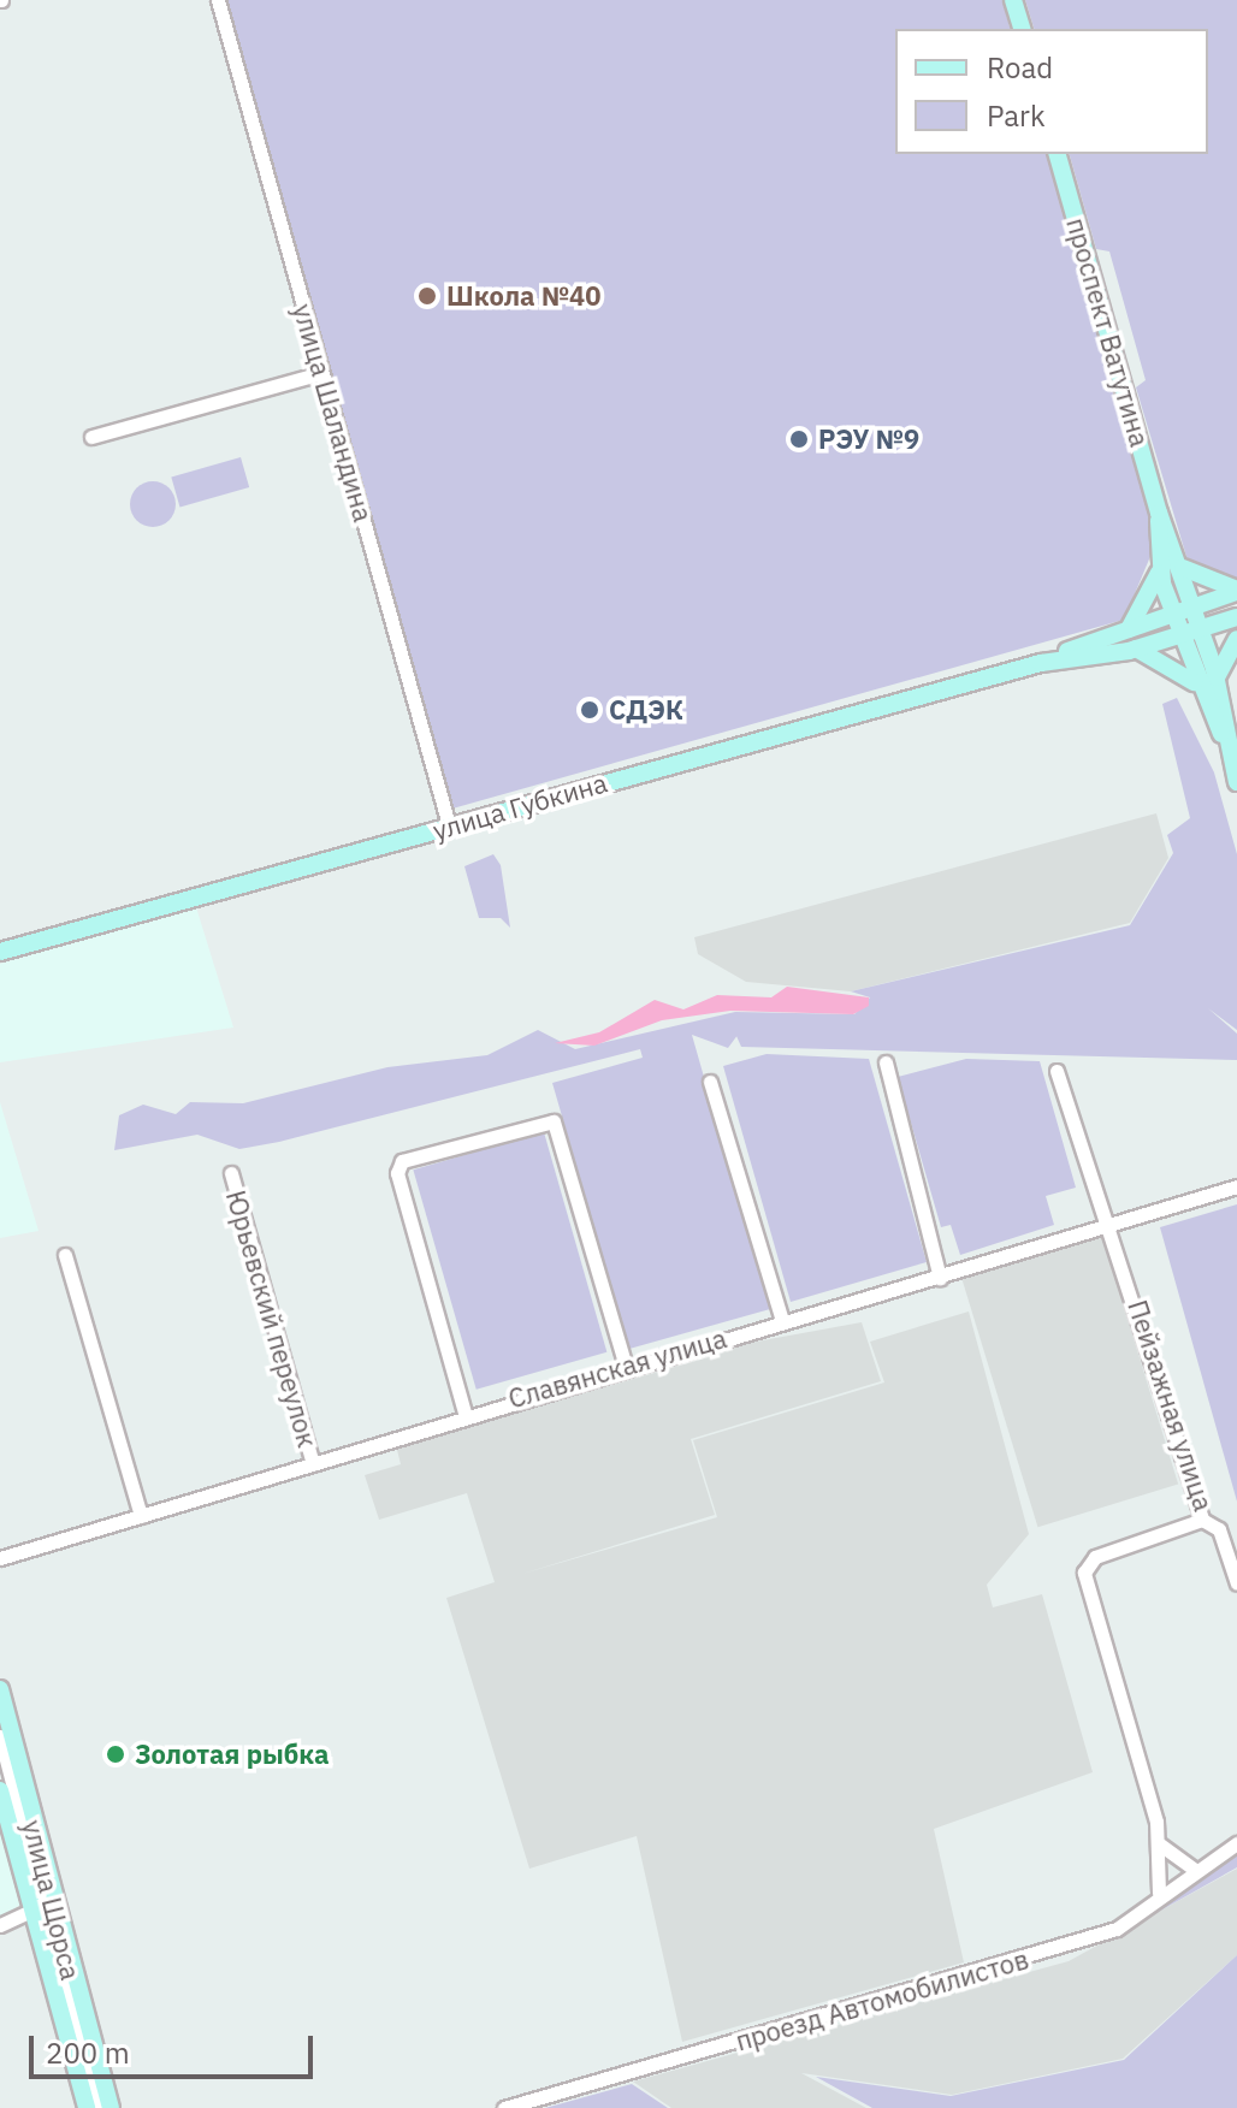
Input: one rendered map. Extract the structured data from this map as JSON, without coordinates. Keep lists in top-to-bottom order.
{
  "streets": {
    "main road": ["проспект Ватутина", "улица Губкина", "улица Щорса"],
    "street": [
      "улица Шаландина",
      "Юрьевский переулок",
      "Славянская улица",
      "Пейзажная улица",
      "проезд Автомобилистов"
    ]
  },
  "crossings": [
    ["улица Шаландина", "улица Губкина"],
    ["Юрьевский переулок", "Славянская улица"],
    ["Славянская улица", "Пейзажная улица"]
  ],
  "places": [
    "Школа №40",
    "РЭУ №9",
    "СДЭК",
    "Золотая рыбка"
  ],
  "legend": ["Road", "Park"],
  "scale_bar": "200 m"
}
